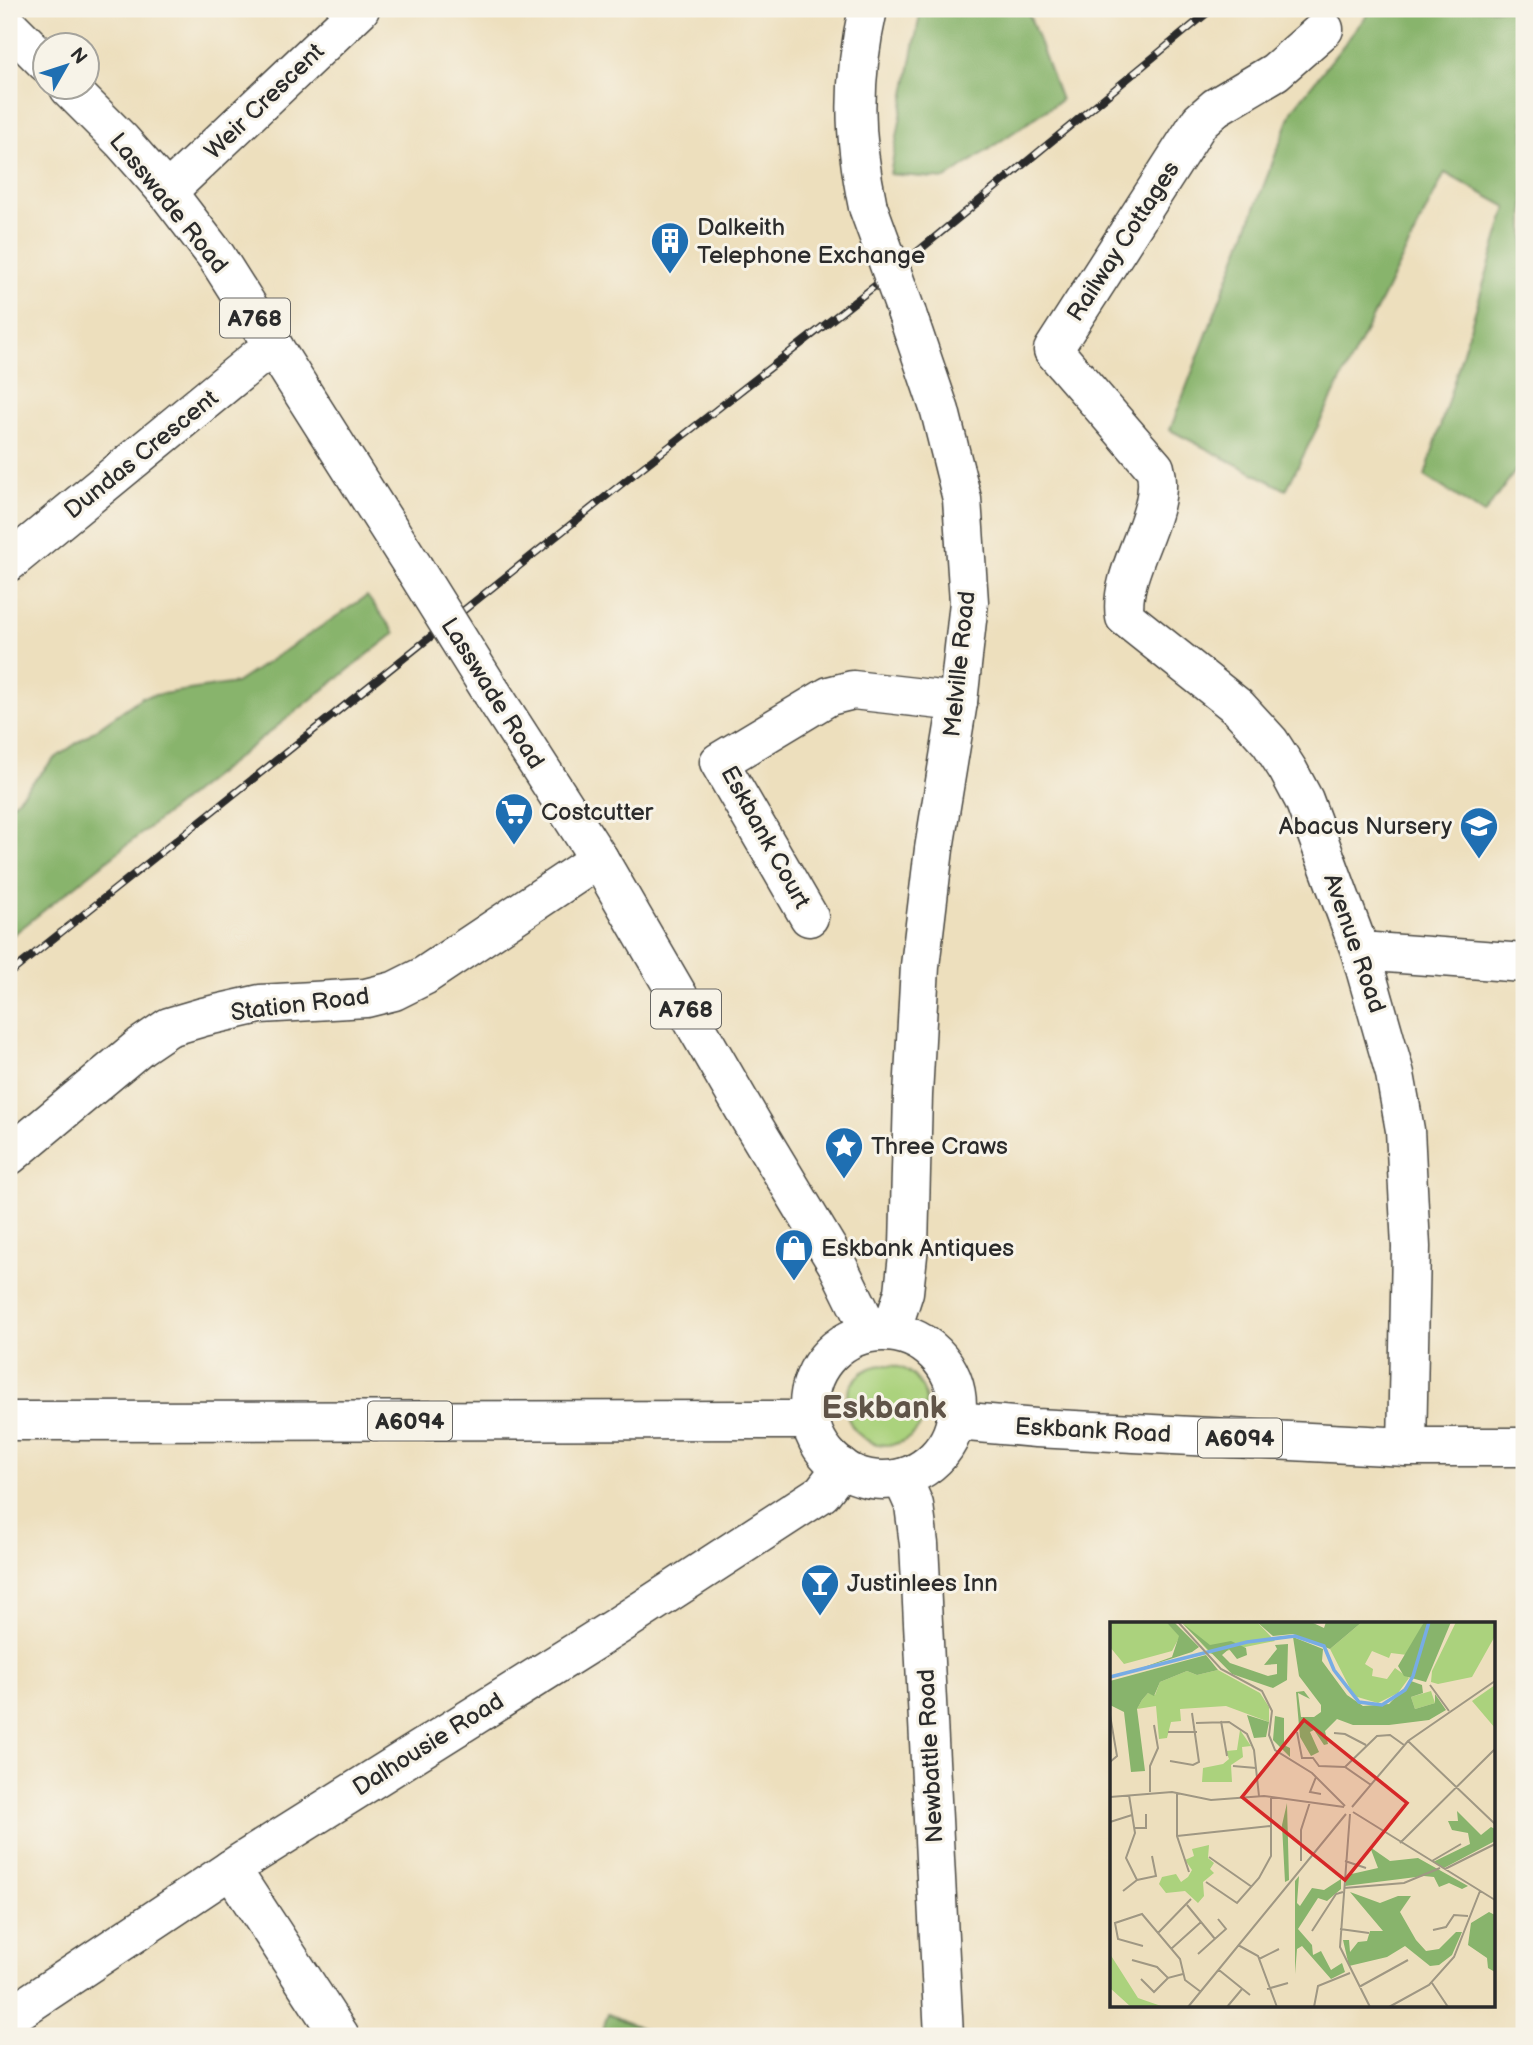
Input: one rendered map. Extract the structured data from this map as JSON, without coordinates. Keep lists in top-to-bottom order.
{
  "streets": {
    "main road": [
      "Weir Crescent",
      "Lasswade Road",
      "Railway Cottages",
      "A768",
      "Dundas Crescent",
      "Melville Road",
      "Eskbank Court",
      "Avenue Road",
      "Station Road",
      "A6094",
      "Eskbank Road",
      "Dalhousie Road",
      "Newbattle Road"
    ]
  },
  "crossings": [
    ["Weir Crescent", "Lasswade Road"],
    ["Lasswade Road", "Dundas Crescent"],
    ["Lasswade Road", "Melville Road"],
    ["Lasswade Road", "Station Road"],
    ["Lasswade Road", "A6094"],
    ["Lasswade Road", "Eskbank Road"],
    ["Lasswade Road", "Dalhousie Road"],
    ["Lasswade Road", "Newbattle Road"],
    ["Railway Cottages", "Avenue Road"],
    ["Melville Road", "Eskbank Court"],
    ["Melville Road", "A6094"],
    ["Melville Road", "Eskbank Road"],
    ["Melville Road", "Dalhousie Road"],
    ["Melville Road", "Newbattle Road"],
    ["Avenue Road", "Eskbank Road"],
    ["A6094", "Eskbank Road"],
    ["A6094", "Dalhousie Road"],
    ["A6094", "Newbattle Road"],
    ["Eskbank Road", "Dalhousie Road"],
    ["Eskbank Road", "Newbattle Road"],
    ["Dalhousie Road", "Newbattle Road"]
  ],
  "districts": ["Eskbank"],
  "places": {
    "building": ["Dalkeith Telephone Exchange"],
    "supermarket": ["Costcutter"],
    "school or university": ["Abacus Nursery"],
    "place": ["Three Craws"],
    "shop": ["Eskbank Antiques"],
    "bar": ["Justinlees Inn"]
  },
  "north": "top right"
}
